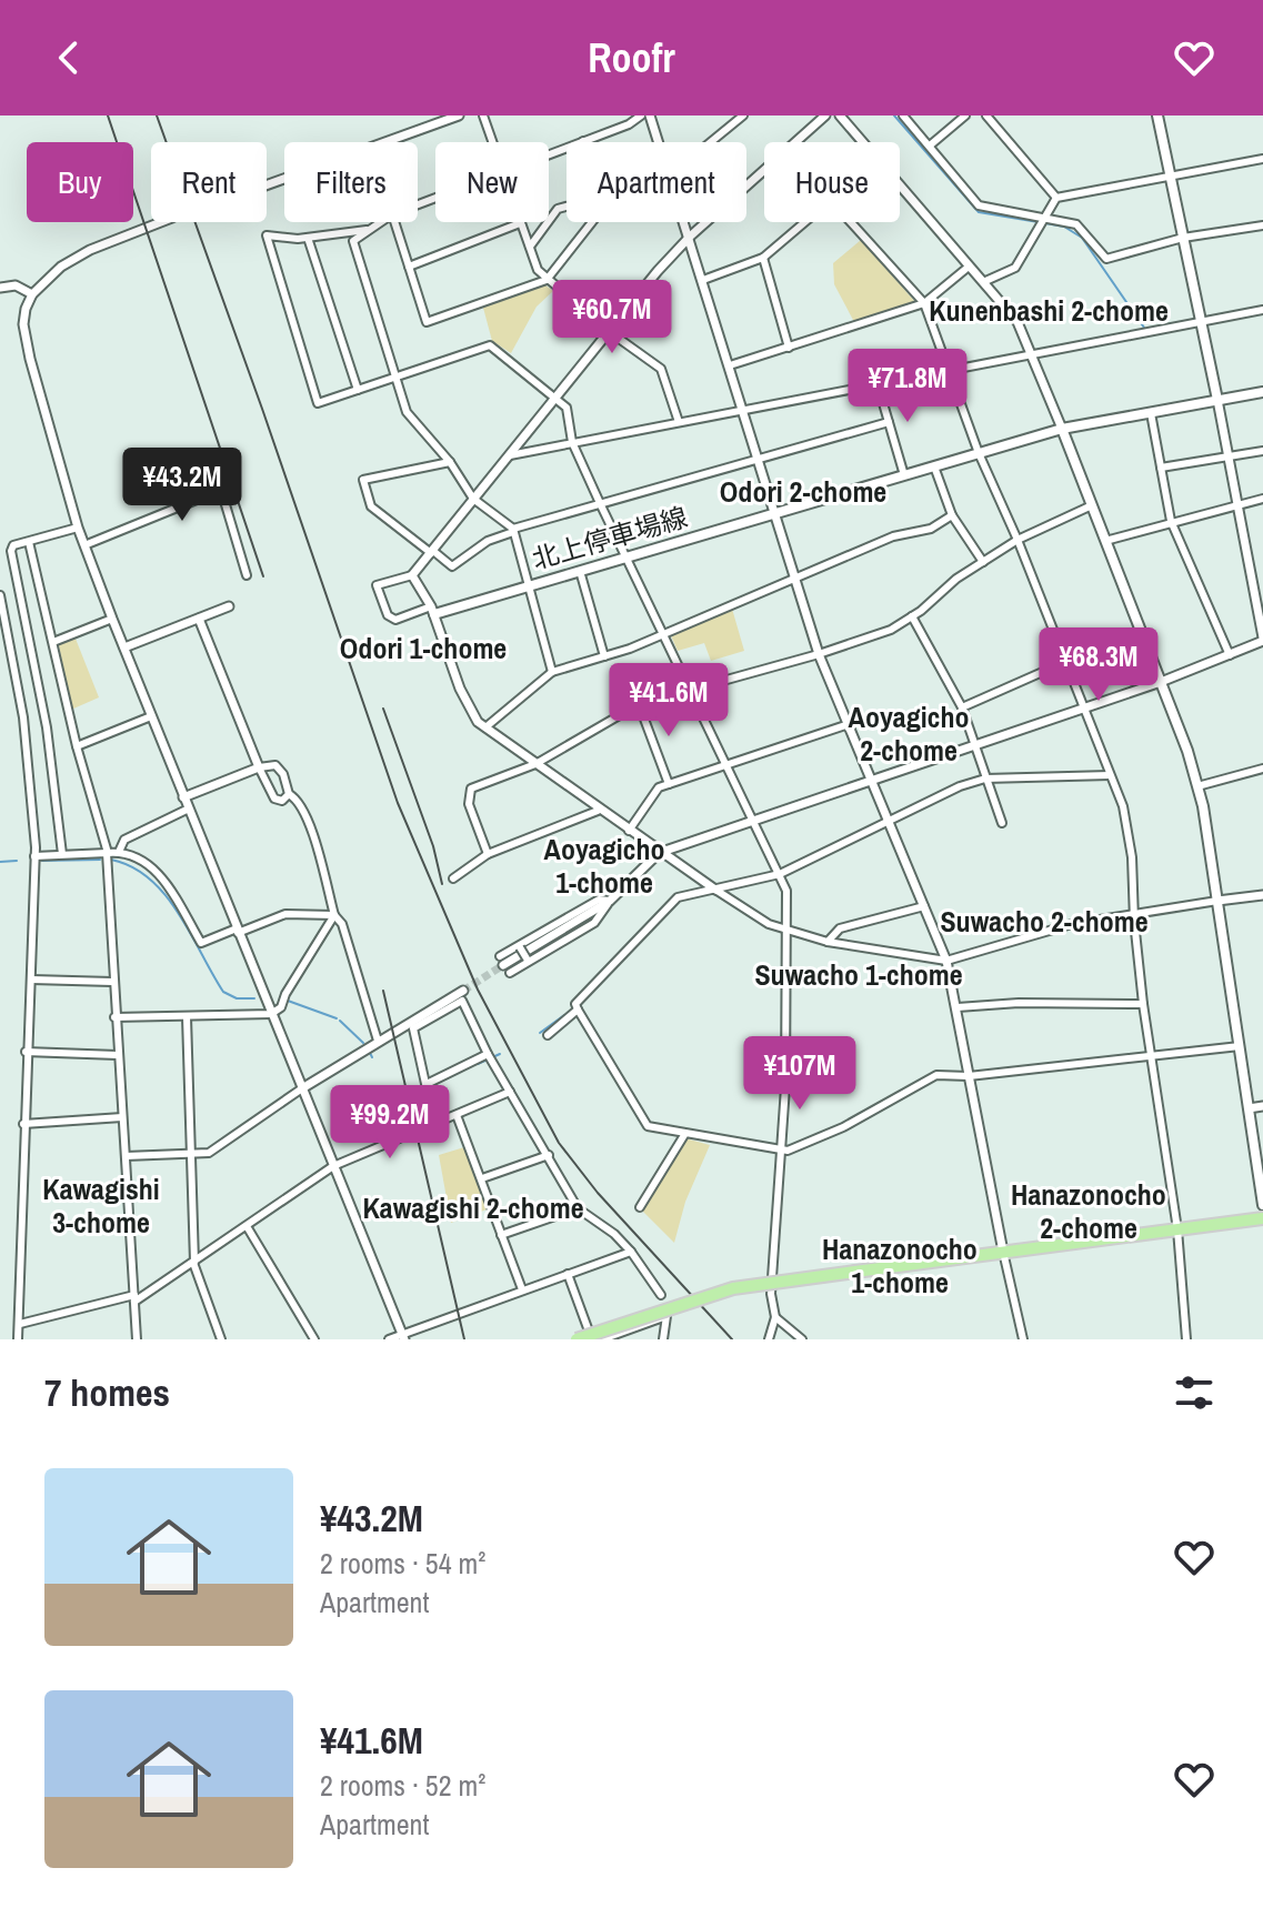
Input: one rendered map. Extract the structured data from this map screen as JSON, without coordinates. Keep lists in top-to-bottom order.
{
  "streets": {
    "main road": ["北上停車場線"]
  },
  "districts": [
    "Kunenbashi 2-chome",
    "Odori 2-chome",
    "Odori 1-chome",
    "Aoyagicho 2-chome",
    "Aoyagicho 1-chome",
    "Suwacho 2-chome",
    "Suwacho 1-chome",
    "Kawagishi 3-chome",
    "Hanazonocho 2-chome",
    "Kawagishi 2-chome",
    "Hanazonocho 1-chome"
  ],
  "page": {
    "header": "Roofr",
    "chip": [
      "Buy",
      "Rent",
      "Filters",
      "New",
      "Apartment",
      "House"
    ],
    "price": [
      "¥60.7M",
      "¥71.8M",
      "¥43.2M",
      "¥68.3M",
      "¥41.6M",
      "¥107M",
      "¥99.2M"
    ],
    "heading": "7 homes",
    "list": [
      {
        "name": "¥43.2M",
        "note": "2 rooms · 54 m² · Apartment"
      },
      {
        "name": "¥41.6M",
        "note": "2 rooms · 52 m² · Apartment"
      }
    ]
  }
}
